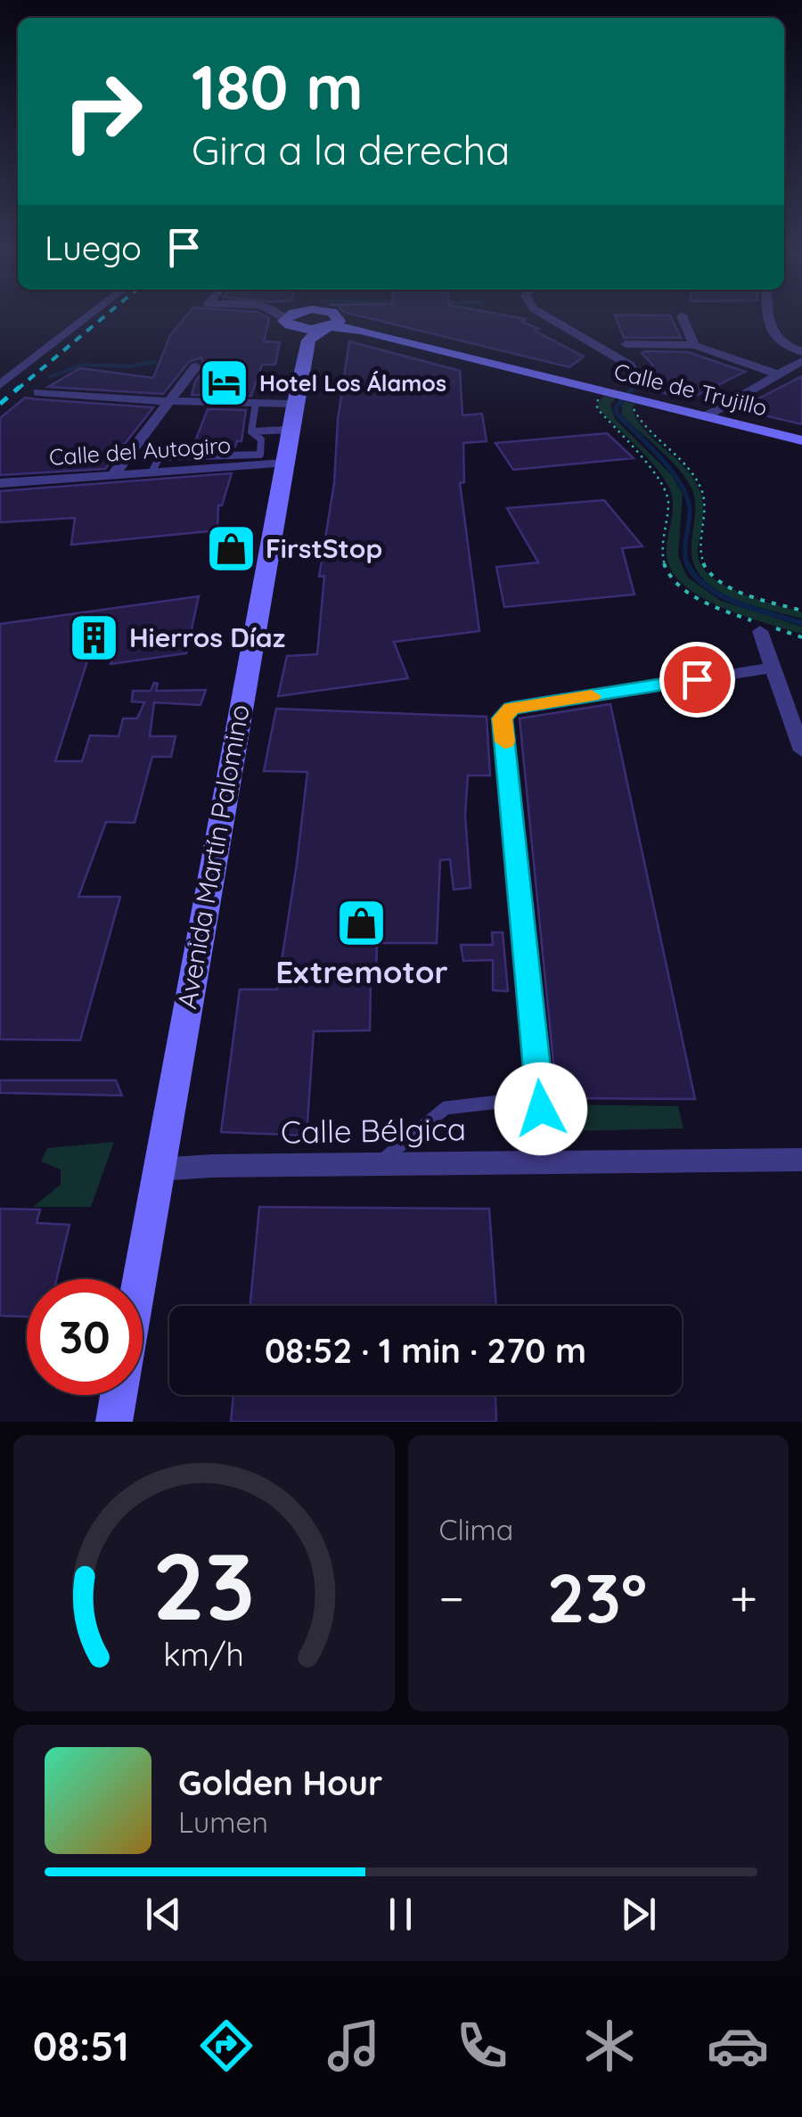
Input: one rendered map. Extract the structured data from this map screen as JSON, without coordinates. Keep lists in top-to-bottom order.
{
  "streets": {
    "main road": ["Calle de Trujillo", "Avenida Martín Palomino"],
    "street": ["Calle del Autogiro", "Calle Bélgica"]
  },
  "crossings": [
    ["Calle de Trujillo", "Avenida Martín Palomino"],
    ["Calle del Autogiro", "Avenida Martín Palomino"],
    ["Avenida Martín Palomino", "Calle Bélgica"]
  ],
  "places": {
    "hotel": ["Hotel Los Álamos"],
    "shop": ["FirstStop", "Extremotor"],
    "building": ["Hierros Díaz"]
  },
  "page": {
    "turn": ["180 m", "Gira a la derecha"],
    "then": "Luego",
    "limit": "30",
    "trip": "08:52 · 1 min · 270 m",
    "tile": "Clima",
    "heat": ["−", "23°", "+"],
    "song": ["Golden Hour", "Lumen"],
    "tabs": "08:51",
    "gauge": ["23", "km/h"]
  }
}
